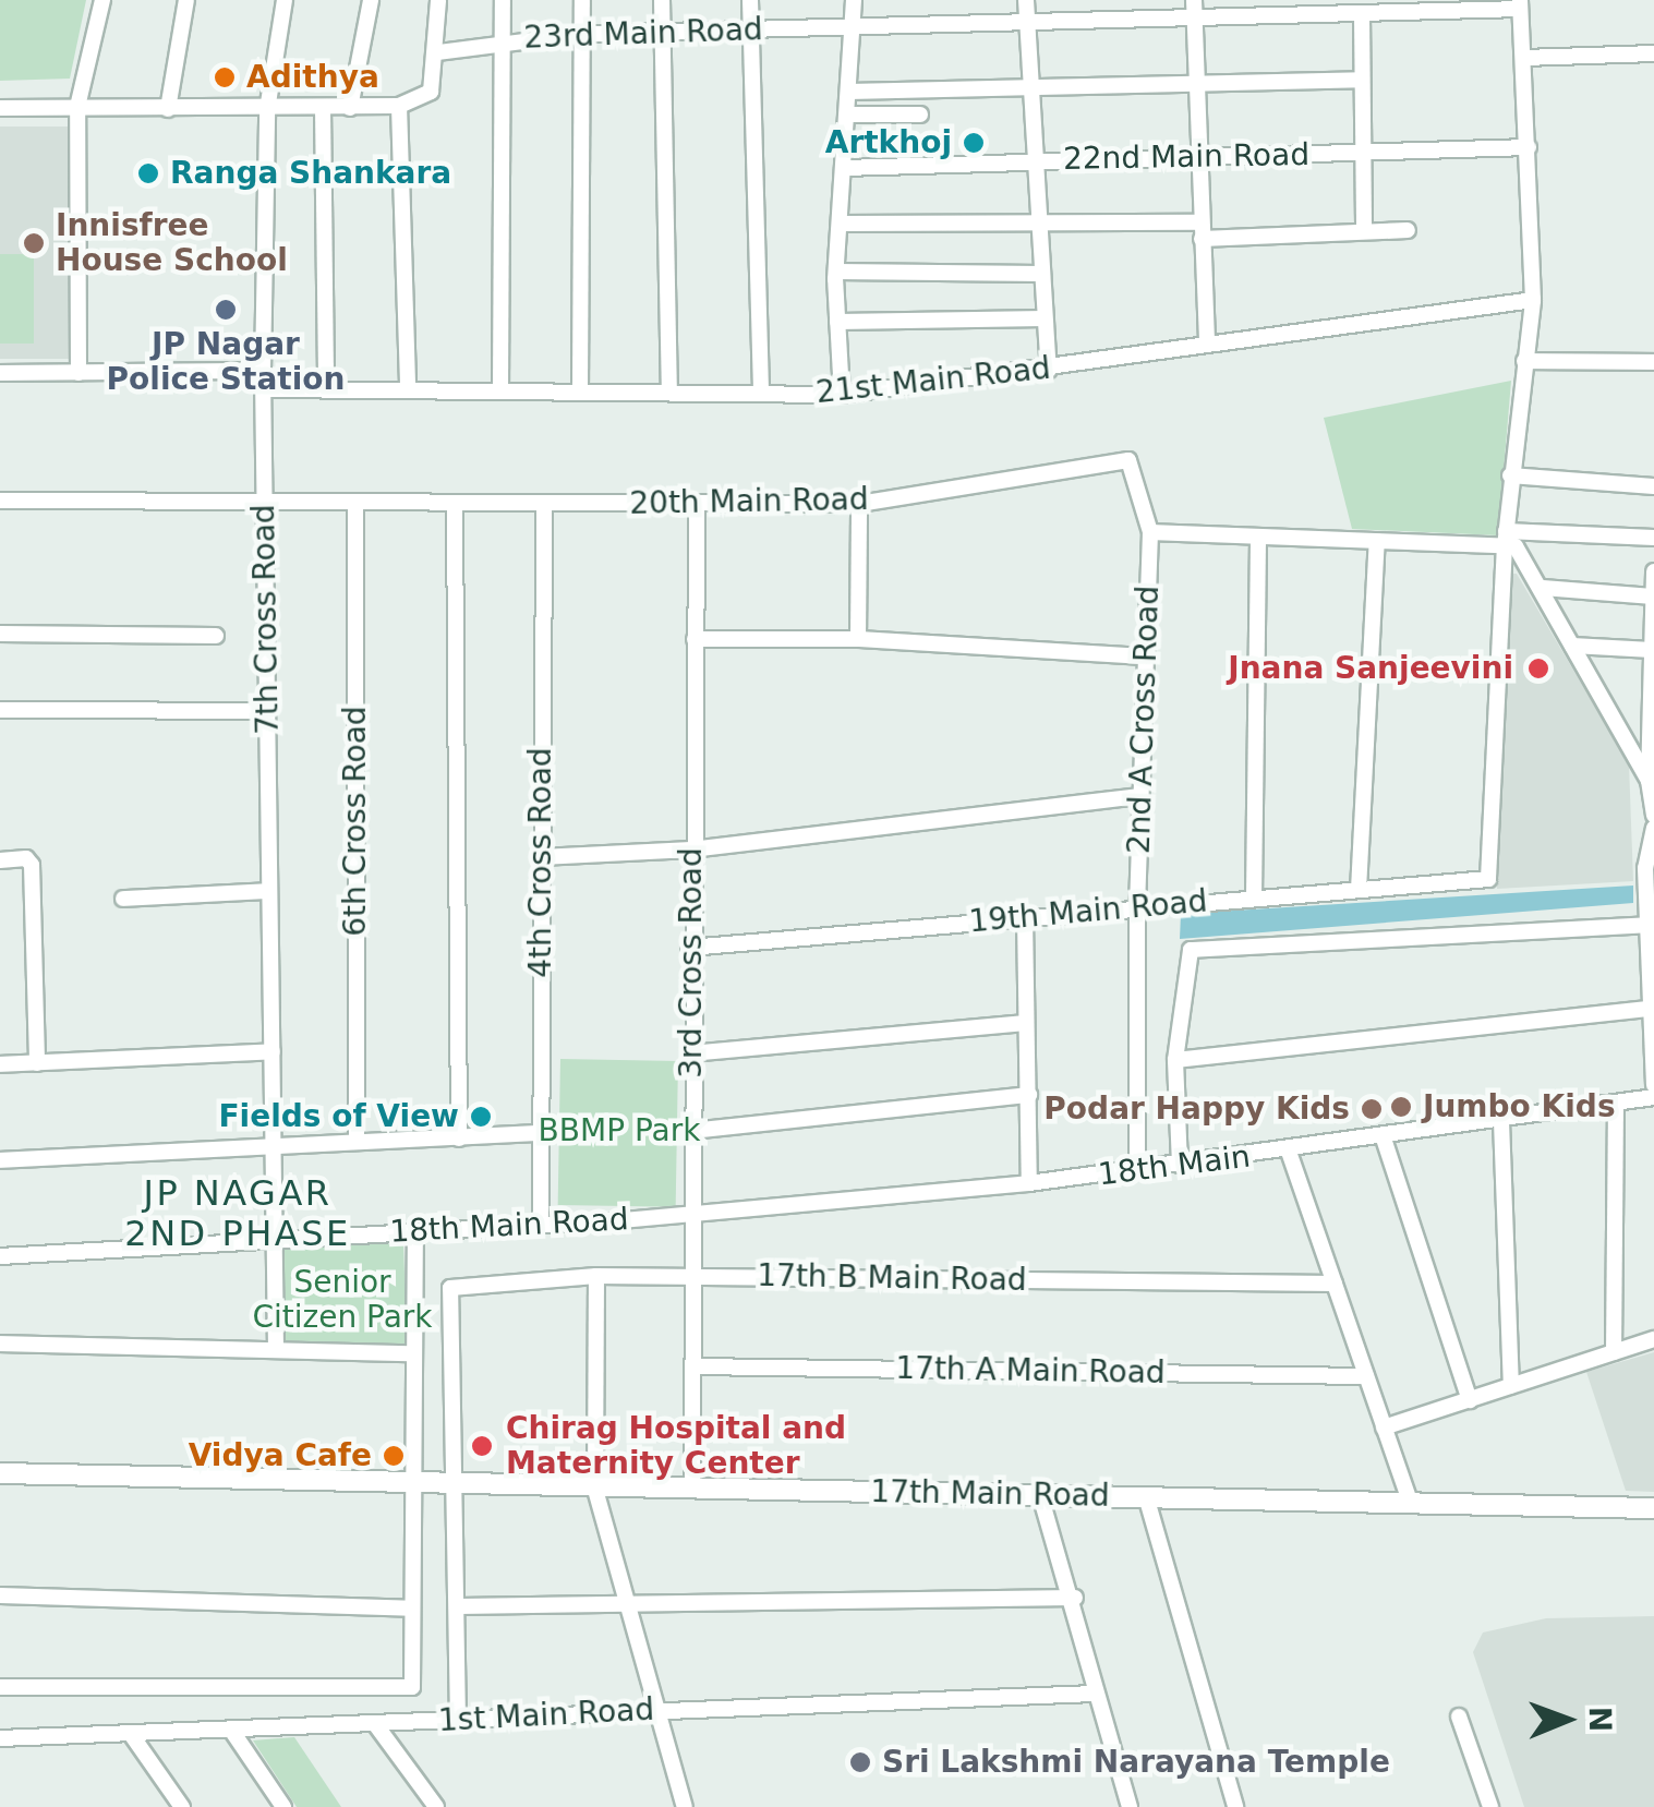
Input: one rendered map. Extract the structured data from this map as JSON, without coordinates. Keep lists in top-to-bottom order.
{
  "streets": {
    "street": [
      "23rd Main Road",
      "22nd Main Road",
      "21st Main Road",
      "20th Main Road",
      "7th Cross Road",
      "2nd A Cross Road",
      "6th Cross Road",
      "4th Cross Road",
      "19th Main Road",
      "3rd Cross Road",
      "18th Main",
      "18th Main Road",
      "17th B Main Road",
      "17th A Main Road",
      "17th Main Road",
      "1st Main Road"
    ]
  },
  "crossings": [
    ["21st Main Road", "7th Cross Road"],
    ["20th Main Road", "7th Cross Road"],
    ["20th Main Road", "2nd A Cross Road"],
    ["20th Main Road", "6th Cross Road"],
    ["20th Main Road", "4th Cross Road"],
    ["20th Main Road", "3rd Cross Road"],
    ["7th Cross Road", "18th Main Road"],
    ["2nd A Cross Road", "19th Main Road"],
    ["2nd A Cross Road", "18th Main"],
    ["4th Cross Road", "18th Main Road"],
    ["19th Main Road", "3rd Cross Road"],
    ["3rd Cross Road", "18th Main"],
    ["3rd Cross Road", "18th Main Road"],
    ["3rd Cross Road", "17th B Main Road"],
    ["3rd Cross Road", "17th A Main Road"],
    ["3rd Cross Road", "17th Main Road"],
    ["18th Main", "18th Main Road"],
    ["17th B Main Road", "17th Main Road"]
  ],
  "districts": ["JP NAGAR 2ND PHASE"],
  "parks": ["BBMP Park", "Senior Citizen Park"],
  "places": [
    "Adithya",
    "Artkhoj",
    "Ranga Shankara",
    "Innisfree House School",
    "JP Nagar Police Station",
    "Jnana Sanjeevini",
    "Jumbo Kids",
    "Podar Happy Kids",
    "Fields of View",
    "Chirag Hospital and Maternity Center",
    "Vidya Cafe",
    "Sri Lakshmi Narayana Temple"
  ],
  "north": "right"
}
